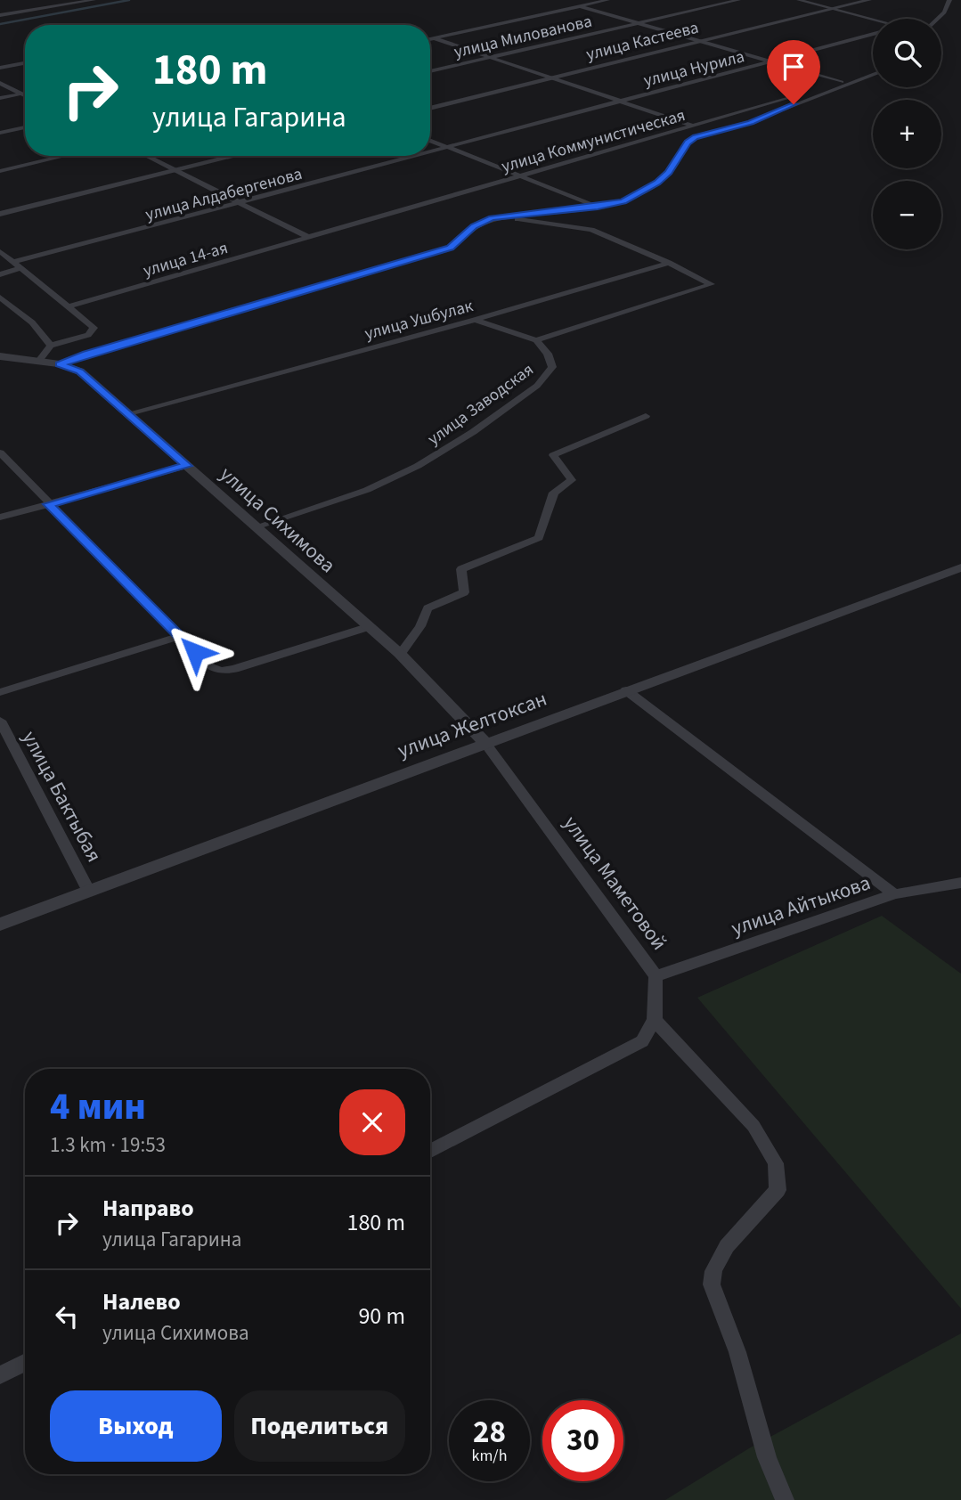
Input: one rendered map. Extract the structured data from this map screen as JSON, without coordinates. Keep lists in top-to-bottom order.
{
  "streets": {
    "street": [
      "улица Милованова",
      "улица Кастеева",
      "улица Нурила",
      "улица Коммунистическая",
      "улица Алдабергенова",
      "улица 14-ая",
      "улица Ушбулак",
      "улица Заводская",
      "улица Сихимова",
      "улица Желтоксан",
      "улица Бактыбая",
      "улица Маметовой",
      "улица Айтыкова"
    ]
  },
  "crossings": [
    ["улица Нурила", "улица Алдабергенова"],
    ["улица Коммунистическая", "улица 14-ая"],
    ["улица Ушбулак", "улица Заводская"],
    ["улица Ушбулак", "улица Сихимова"],
    ["улица Заводская", "улица Сихимова"],
    ["улица Сихимова", "улица Желтоксан"],
    ["улица Сихимова", "улица Маметовой"],
    ["улица Желтоксан", "улица Бактыбая"],
    ["улица Желтоксан", "улица Маметовой"],
    ["улица Маметовой", "улица Айтыкова"]
  ],
  "page": {
    "map_buttons": ["+", "−"],
    "turn": ["180 m", "улица Гагарина"],
    "heading": ["4 мин", "1.3 km · 19:53"],
    "list": [
      {
        "name": "Направо",
        "note": "улица Гагарина",
        "value": "180 m"
      },
      {
        "name": "Налево",
        "note": "улица Сихимова",
        "value": "90 m"
      }
    ],
    "buttons": ["Выход", "Поделиться"],
    "speed": "28 km/h",
    "limit": "30"
  }
}
